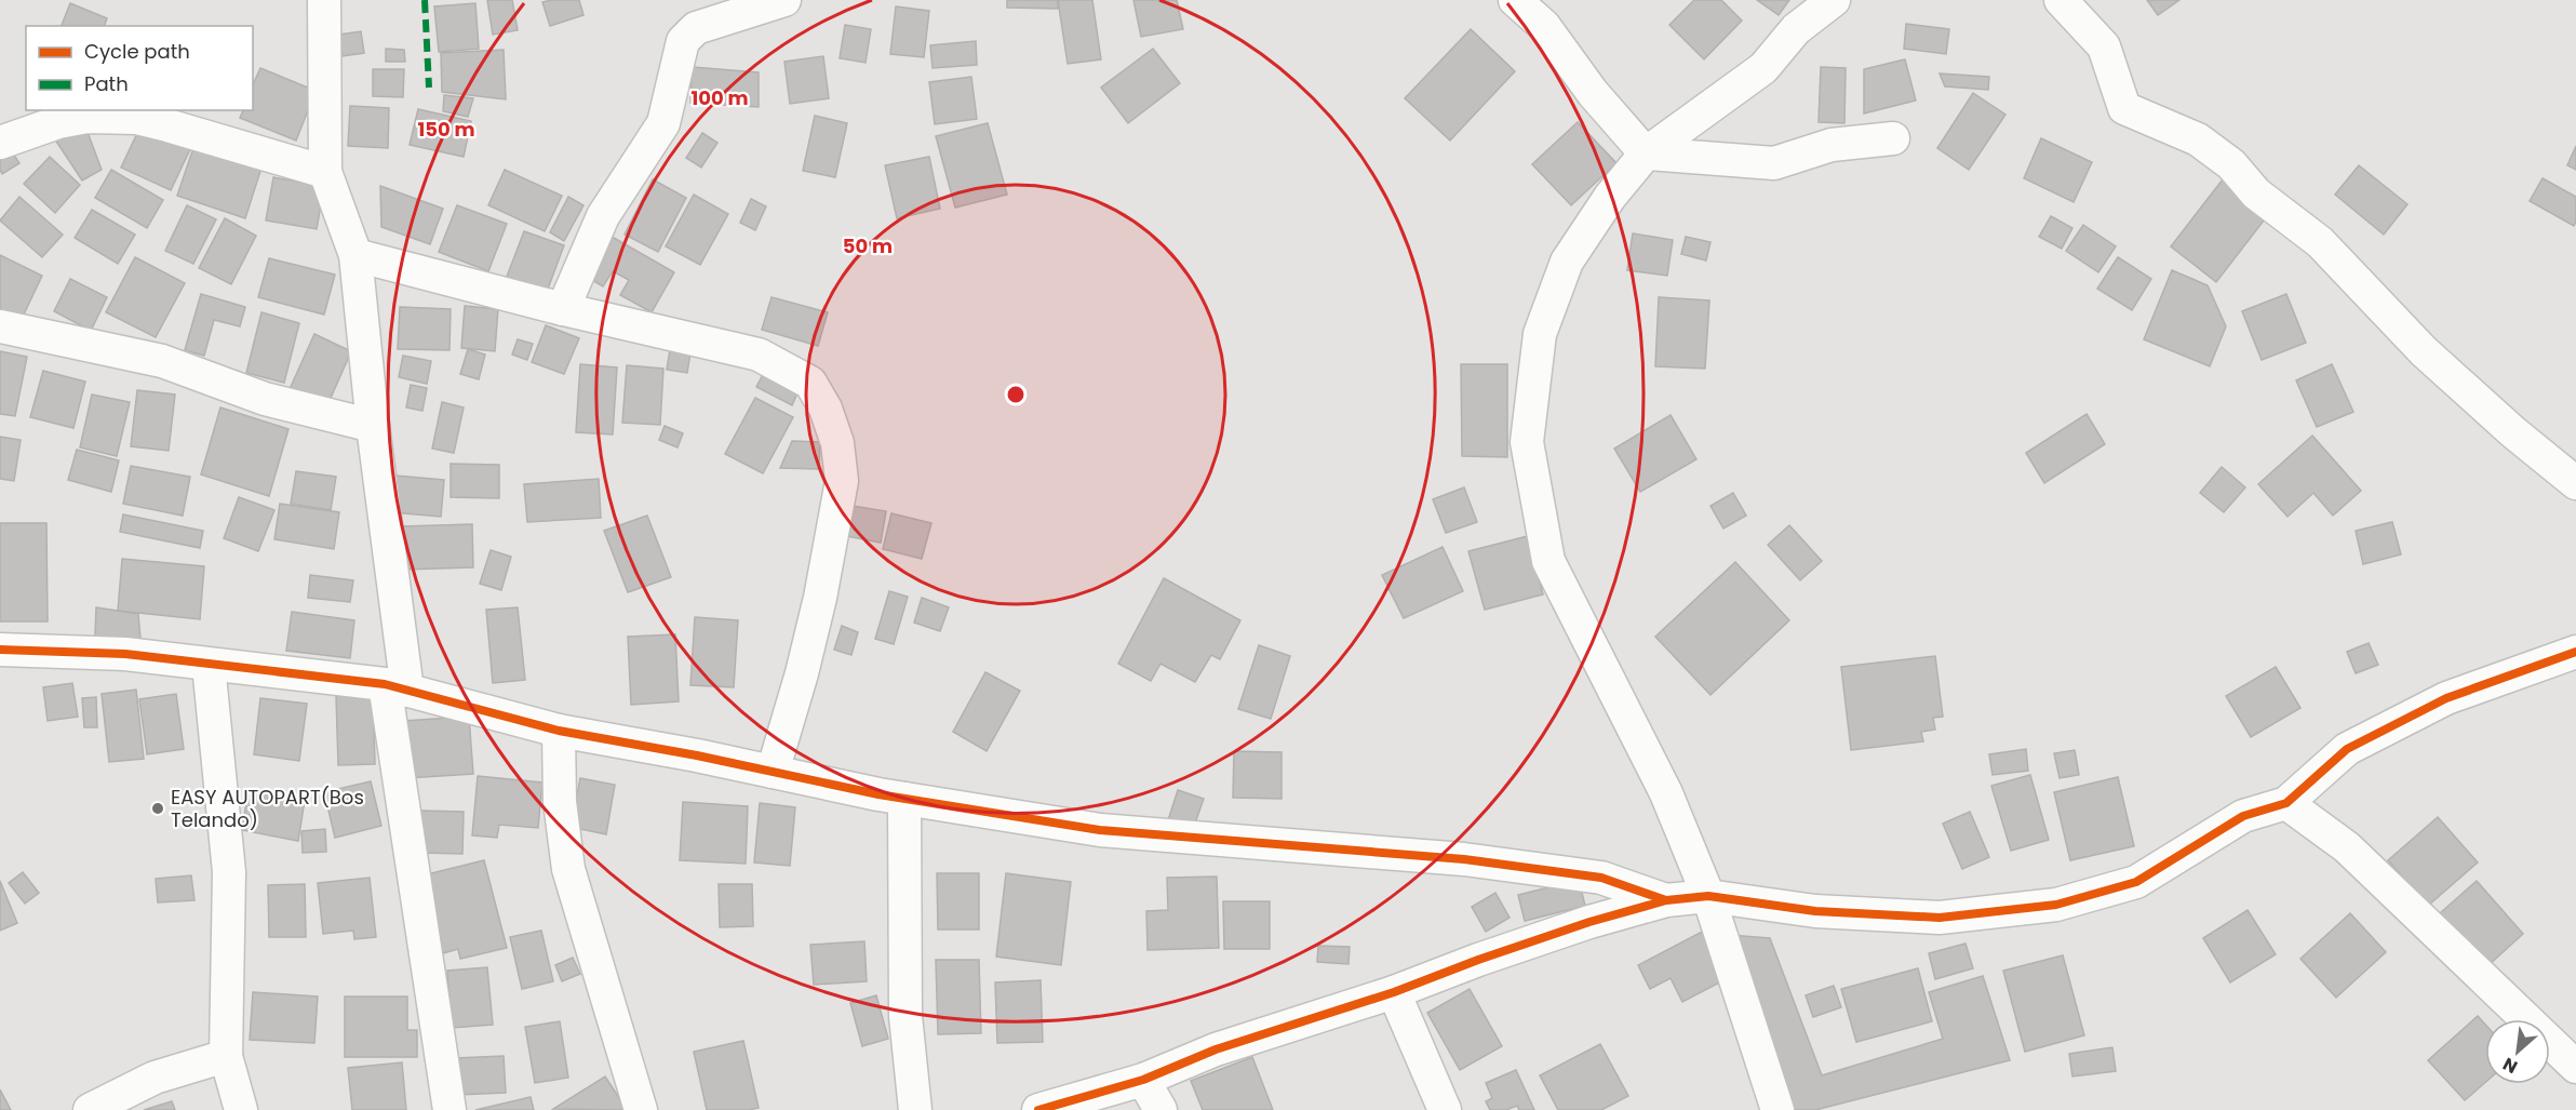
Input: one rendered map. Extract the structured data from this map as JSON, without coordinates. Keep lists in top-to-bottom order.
{
  "places": ["EASY AUTOPART(Bos Telando)"],
  "legend": ["Cycle path", "Path"],
  "north": "bottom left",
  "rings": ["100 m", "150 m", "50 m"]
}
